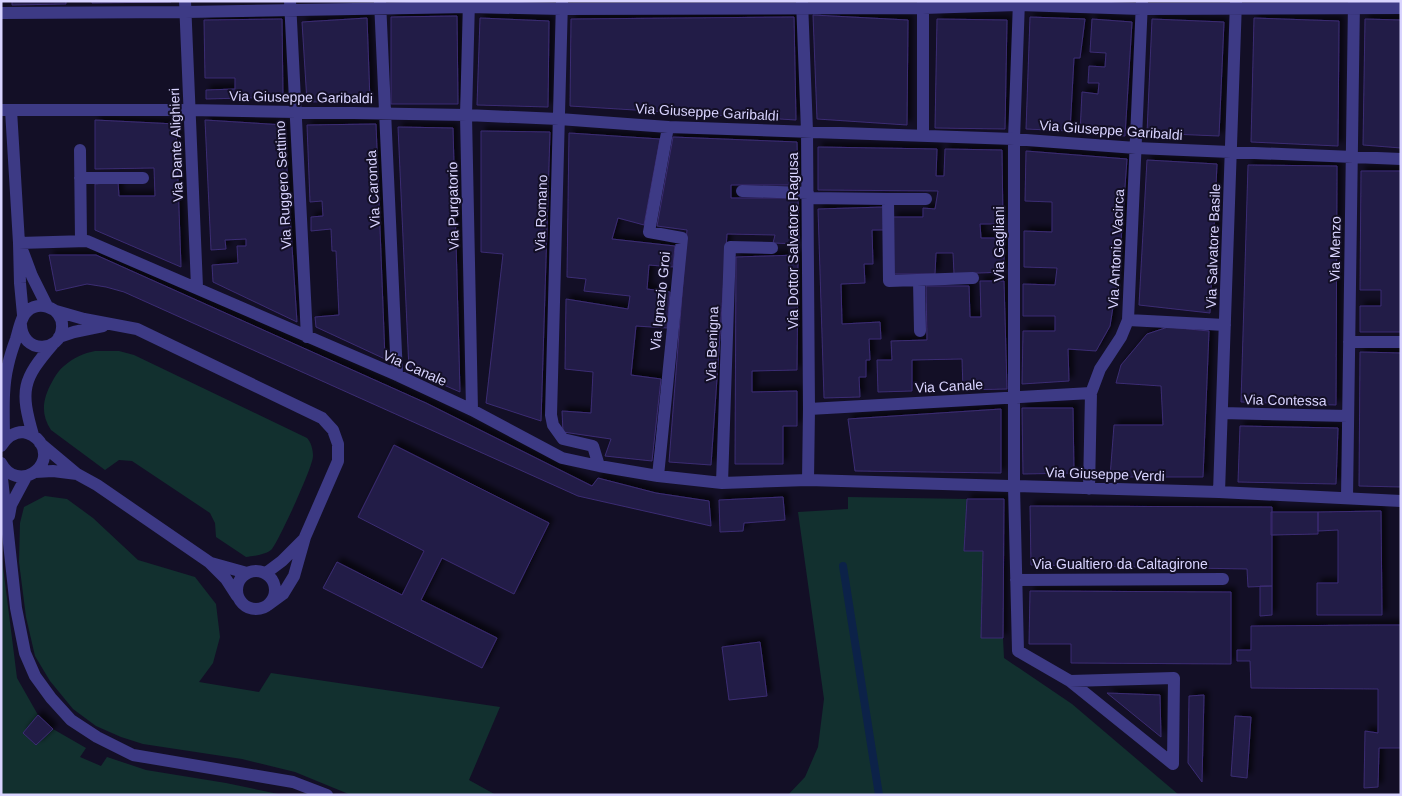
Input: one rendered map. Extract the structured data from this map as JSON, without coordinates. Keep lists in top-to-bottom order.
{
  "streets": {
    "street": [
      "Via Giuseppe Garibaldi",
      "Via Dante Alighieri",
      "Via Ruggero Settimo",
      "Via Caronda",
      "Via Purgatorio",
      "Via Romano",
      "Via Dottor Salvatore Ragusa",
      "Via Gagliani",
      "Via Salvatore Basile",
      "Via Antonio Vacirca",
      "Via Menzo",
      "Via Ignazio Groi",
      "Via Benigna",
      "Via Canale",
      "Via Contessa",
      "Via Giuseppe Verdi",
      "Via Gualtiero da Caltagirone"
    ]
  },
  "crossings": [
    ["Via Giuseppe Garibaldi", "Via Dante Alighieri"],
    ["Via Giuseppe Garibaldi", "Via Ruggero Settimo"],
    ["Via Giuseppe Garibaldi", "Via Caronda"],
    ["Via Giuseppe Garibaldi", "Via Purgatorio"],
    ["Via Giuseppe Garibaldi", "Via Romano"],
    ["Via Giuseppe Garibaldi", "Via Dottor Salvatore Ragusa"],
    ["Via Giuseppe Garibaldi", "Via Gagliani"],
    ["Via Giuseppe Garibaldi", "Via Salvatore Basile"],
    ["Via Giuseppe Garibaldi", "Via Antonio Vacirca"],
    ["Via Giuseppe Garibaldi", "Via Menzo"],
    ["Via Giuseppe Garibaldi", "Via Ignazio Groi"],
    ["Via Dante Alighieri", "Via Canale"],
    ["Via Ruggero Settimo", "Via Canale"],
    ["Via Caronda", "Via Canale"],
    ["Via Purgatorio", "Via Canale"],
    ["Via Romano", "Via Canale"],
    ["Via Dottor Salvatore Ragusa", "Via Canale"],
    ["Via Dottor Salvatore Ragusa", "Via Giuseppe Verdi"],
    ["Via Gagliani", "Via Canale"],
    ["Via Gagliani", "Via Giuseppe Verdi"],
    ["Via Gagliani", "Via Gualtiero da Caltagirone"],
    ["Via Salvatore Basile", "Via Contessa"],
    ["Via Salvatore Basile", "Via Giuseppe Verdi"],
    ["Via Antonio Vacirca", "Via Canale"],
    ["Via Antonio Vacirca", "Via Giuseppe Verdi"],
    ["Via Menzo", "Via Contessa"],
    ["Via Menzo", "Via Giuseppe Verdi"],
    ["Via Ignazio Groi", "Via Canale"],
    ["Via Benigna", "Via Canale"],
    ["Via Canale", "Via Giuseppe Verdi"]
  ]
}
